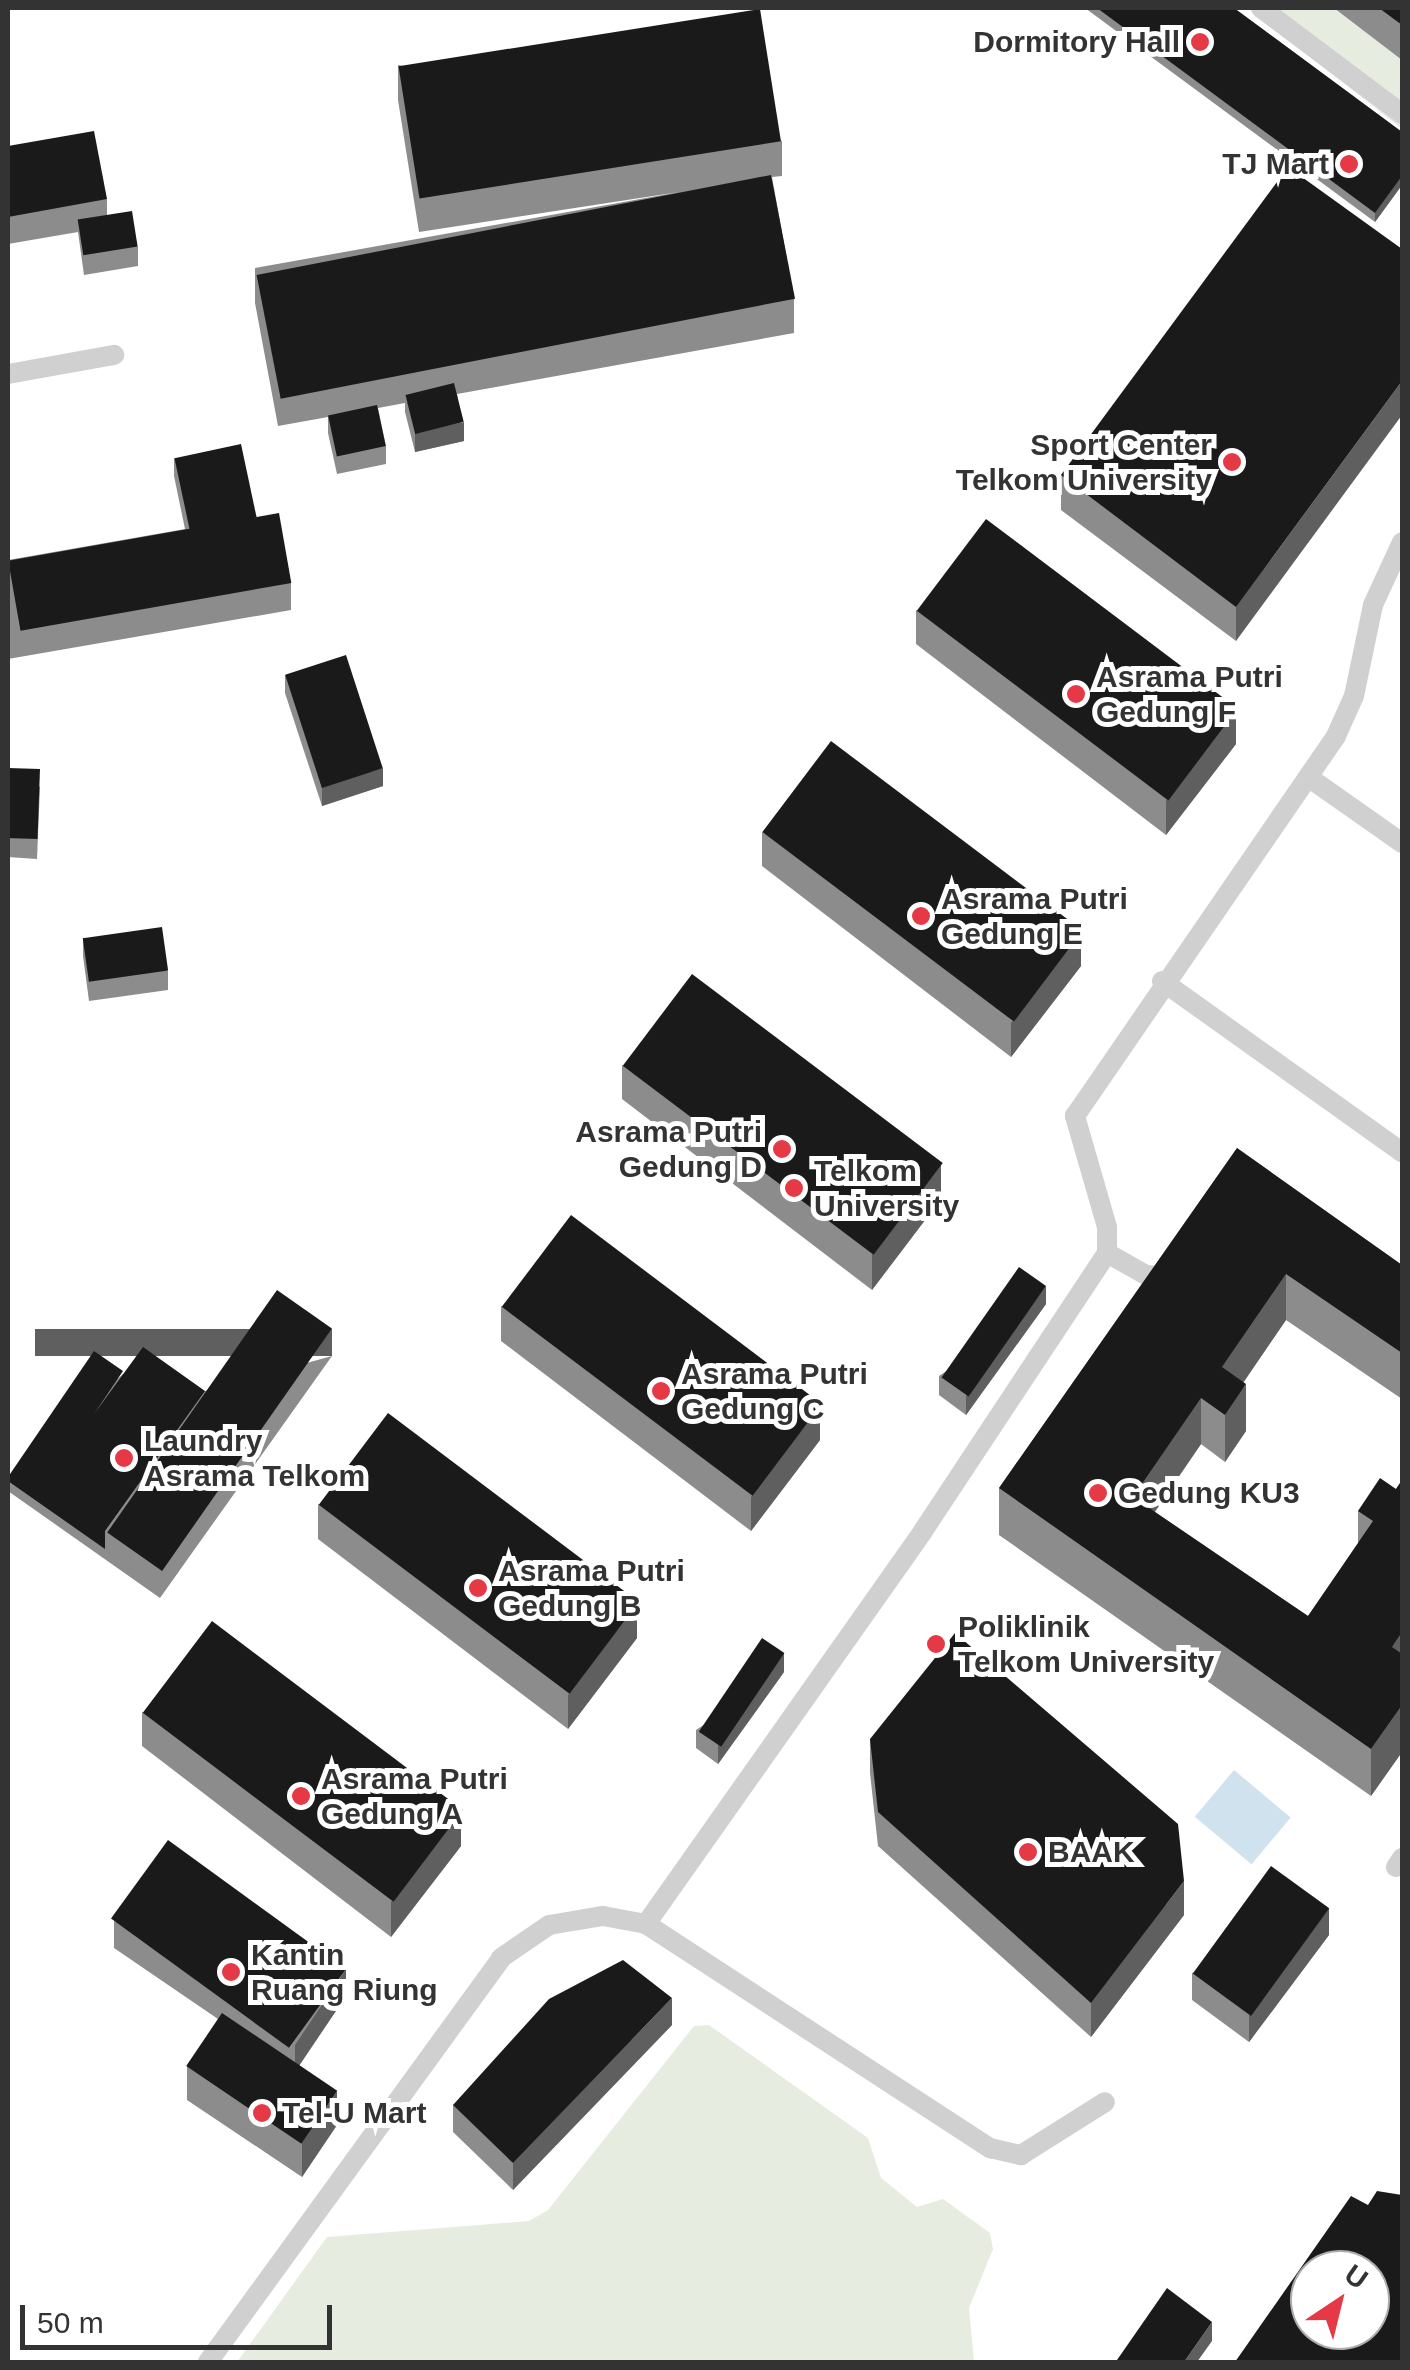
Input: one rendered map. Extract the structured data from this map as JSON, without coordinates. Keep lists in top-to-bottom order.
{
  "places": [
    "Dormitory Hall",
    "TJ Mart",
    "Sport Center Telkom University",
    "Asrama Putri Gedung F",
    "Asrama Putri Gedung E",
    "Asrama Putri Gedung D",
    "Telkom University",
    "Asrama Putri Gedung C",
    "Laundry Asrama Telkom",
    "Gedung KU3",
    "Asrama Putri Gedung B",
    "Poliklinik Telkom University",
    "Asrama Putri Gedung A",
    "BAAK",
    "Kantin Ruang Riung",
    "Tel-U Mart"
  ],
  "scale_bar": "50 m",
  "north": "top right"
}
